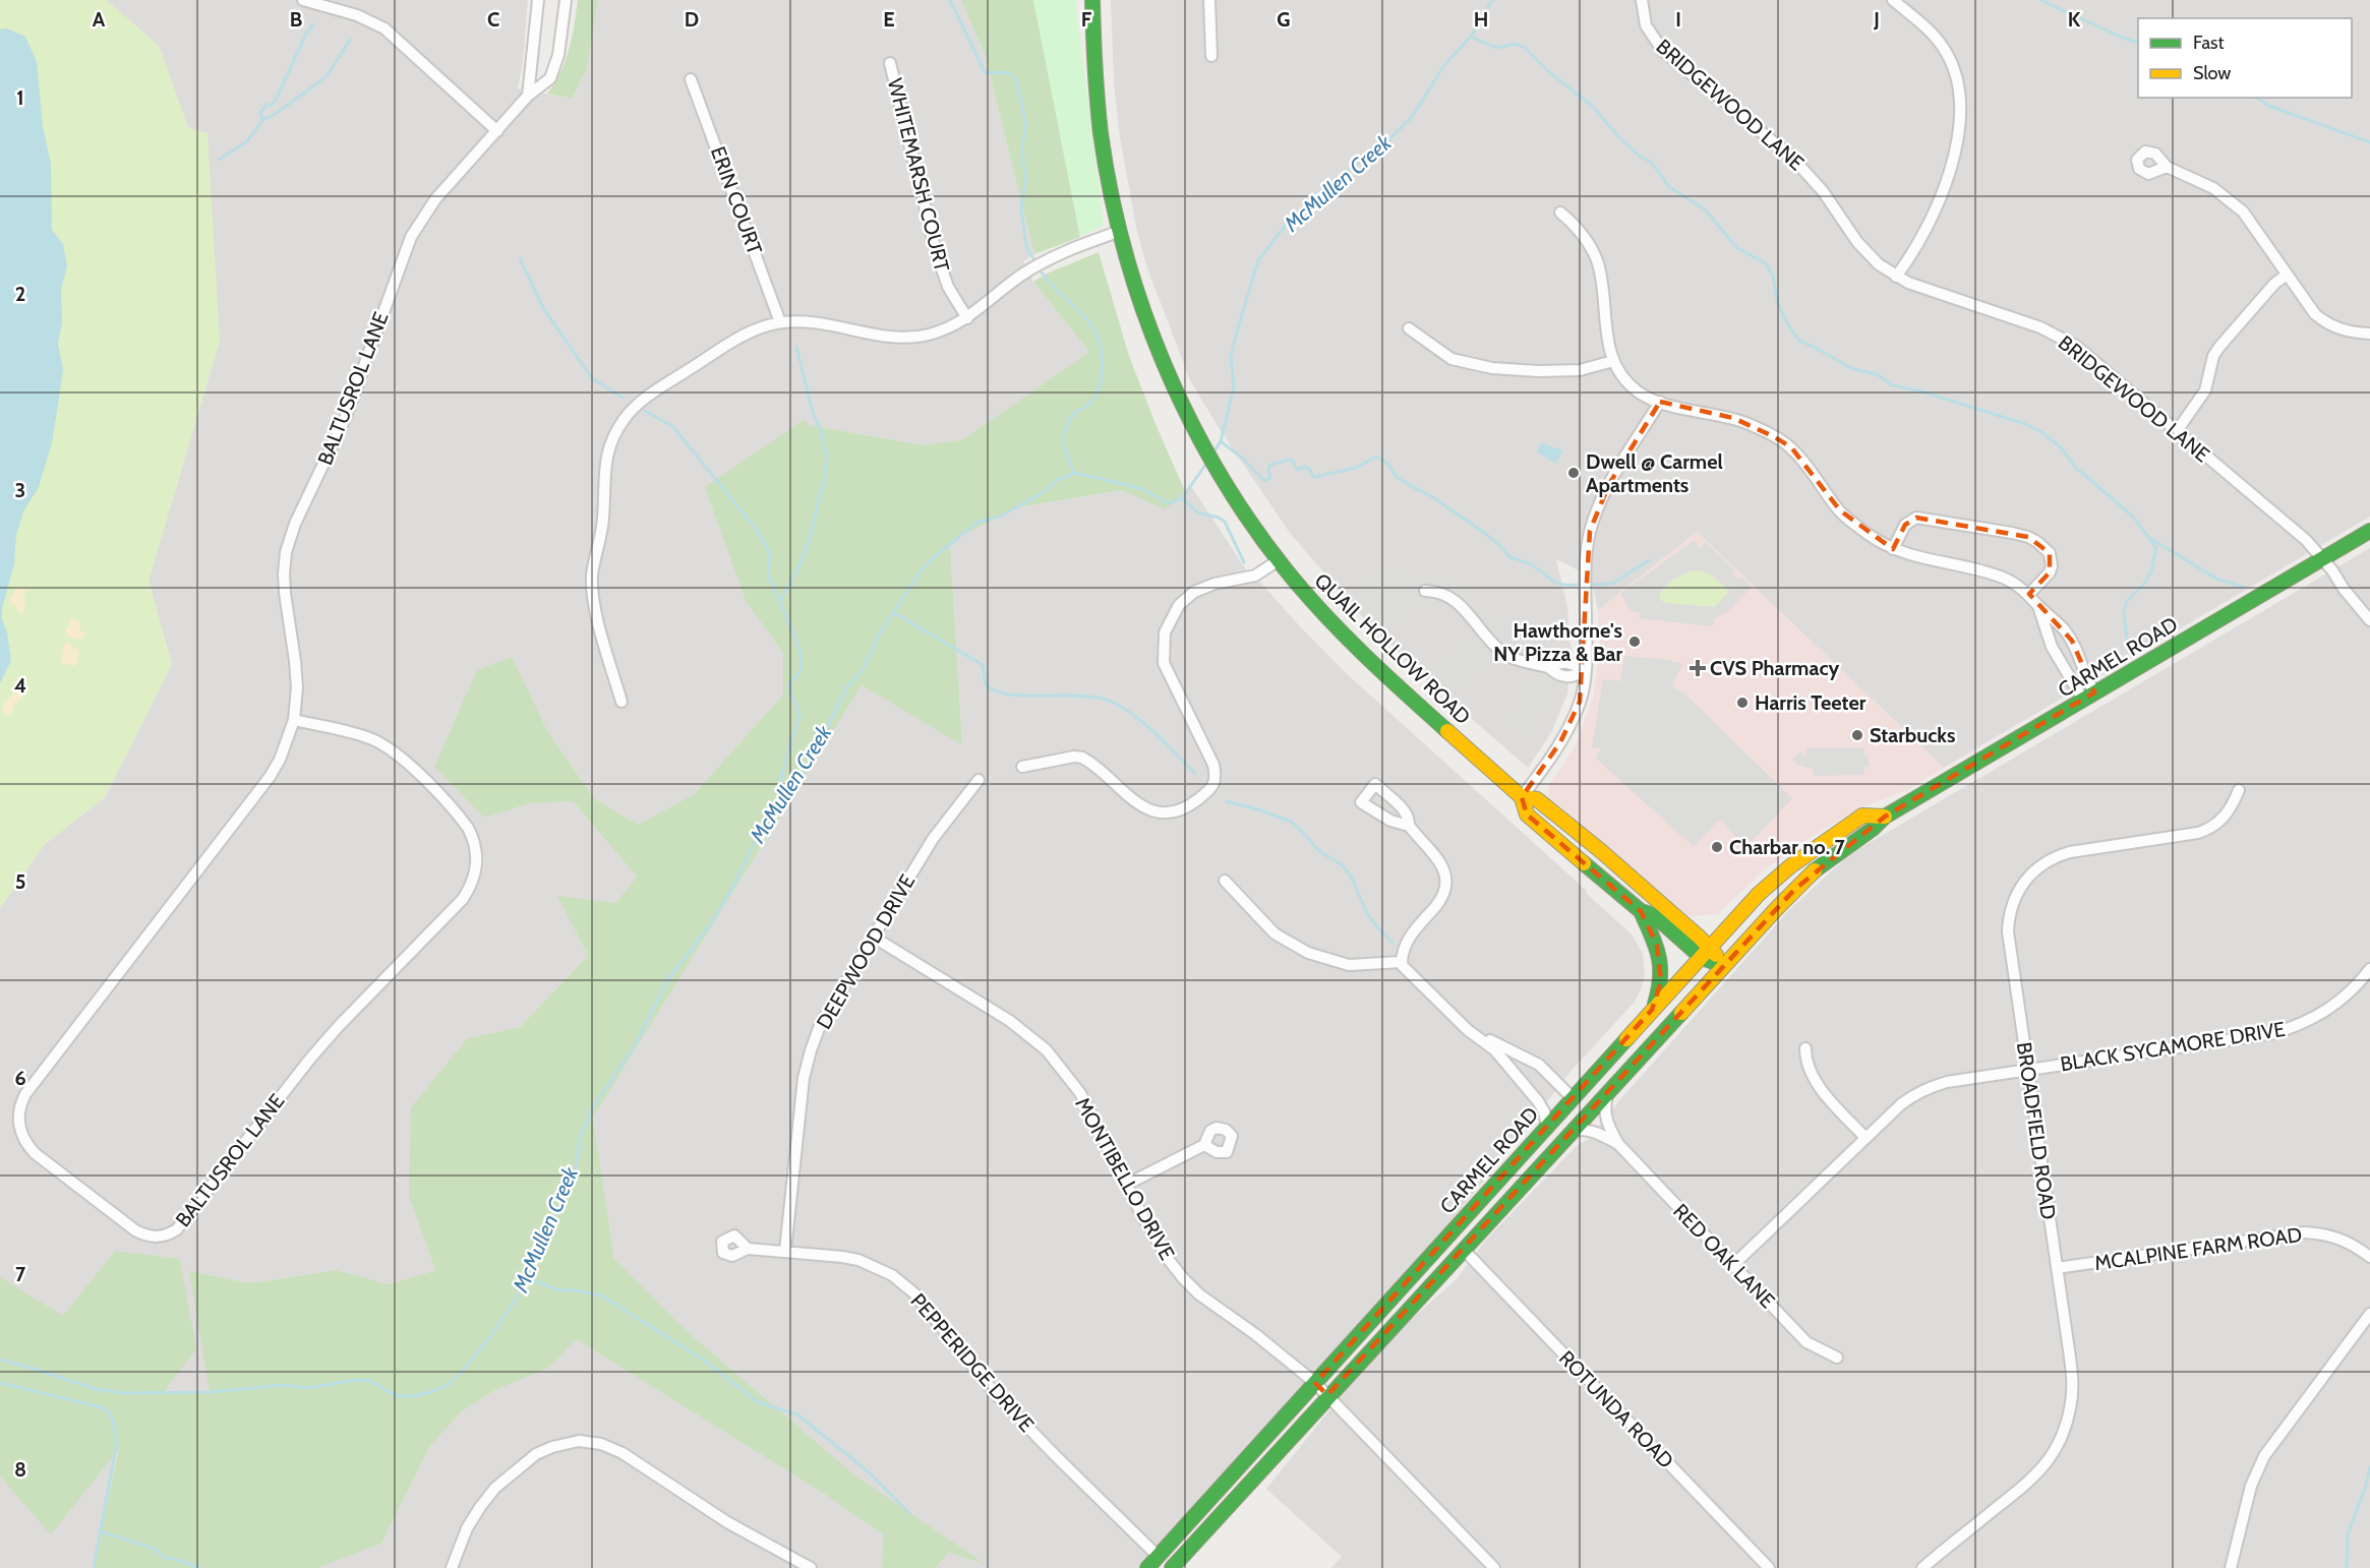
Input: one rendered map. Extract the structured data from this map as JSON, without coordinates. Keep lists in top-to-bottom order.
{
  "streets": {
    "main road": ["QUAIL HOLLOW ROAD", "CARMEL ROAD"],
    "street": [
      "BRIDGEWOOD LANE",
      "WHITEMARSH COURT",
      "ERIN COURT",
      "BALTUSROL LANE",
      "DEEPWOOD DRIVE",
      "BLACK SYCAMORE DRIVE",
      "BROADFIELD ROAD",
      "MONTIBELLO DRIVE",
      "MCALPINE FARM ROAD",
      "RED OAK LANE",
      "PEPPERIDGE DRIVE",
      "ROTUNDA ROAD"
    ]
  },
  "crossings": [
    ["BRIDGEWOOD LANE", "CARMEL ROAD"],
    ["QUAIL HOLLOW ROAD", "CARMEL ROAD"],
    ["CARMEL ROAD", "MONTIBELLO DRIVE"],
    ["CARMEL ROAD", "RED OAK LANE"],
    ["CARMEL ROAD", "PEPPERIDGE DRIVE"],
    ["CARMEL ROAD", "ROTUNDA ROAD"],
    ["DEEPWOOD DRIVE", "MONTIBELLO DRIVE"],
    ["DEEPWOOD DRIVE", "PEPPERIDGE DRIVE"],
    ["BLACK SYCAMORE DRIVE", "BROADFIELD ROAD"],
    ["BLACK SYCAMORE DRIVE", "RED OAK LANE"],
    ["BROADFIELD ROAD", "MCALPINE FARM ROAD"]
  ],
  "water": ["McMullen Creek"],
  "places": {
    "other": [
      "Dwell @ Carmel Apartments",
      "Hawthorne's NY Pizza & Bar",
      "Harris Teeter",
      "Starbucks",
      "Charbar no. 7"
    ],
    "health": ["CVS Pharmacy"]
  },
  "legend": ["Fast", "Slow"],
  "grid": {
    "columns": [
      "A",
      "B",
      "C",
      "D",
      "E",
      "F",
      "G",
      "H",
      "I",
      "J",
      "K"
    ],
    "rows": [
      "1",
      "2",
      "3",
      "4",
      "5",
      "6",
      "7",
      "8"
    ]
  }
}
